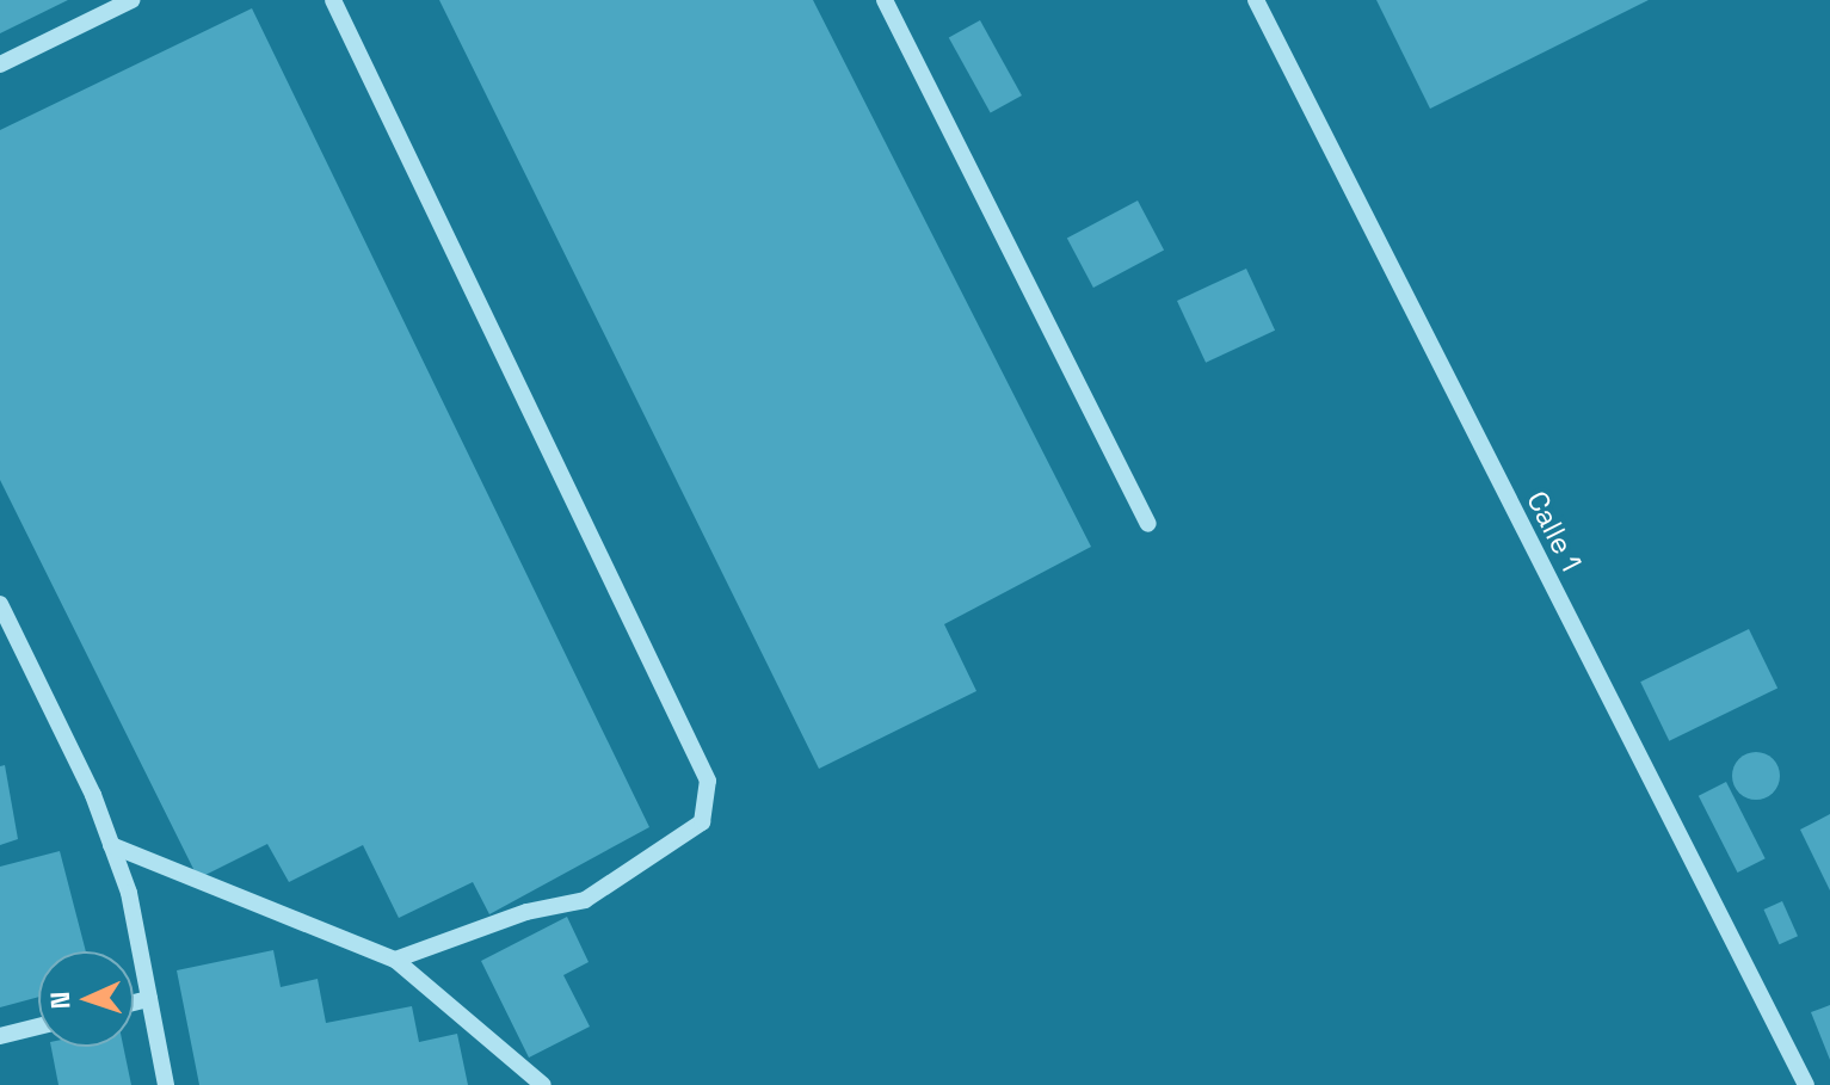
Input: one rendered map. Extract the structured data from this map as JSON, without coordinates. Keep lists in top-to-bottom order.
{
  "streets": {
    "street": ["Calle 1"]
  },
  "north": "left"
}
